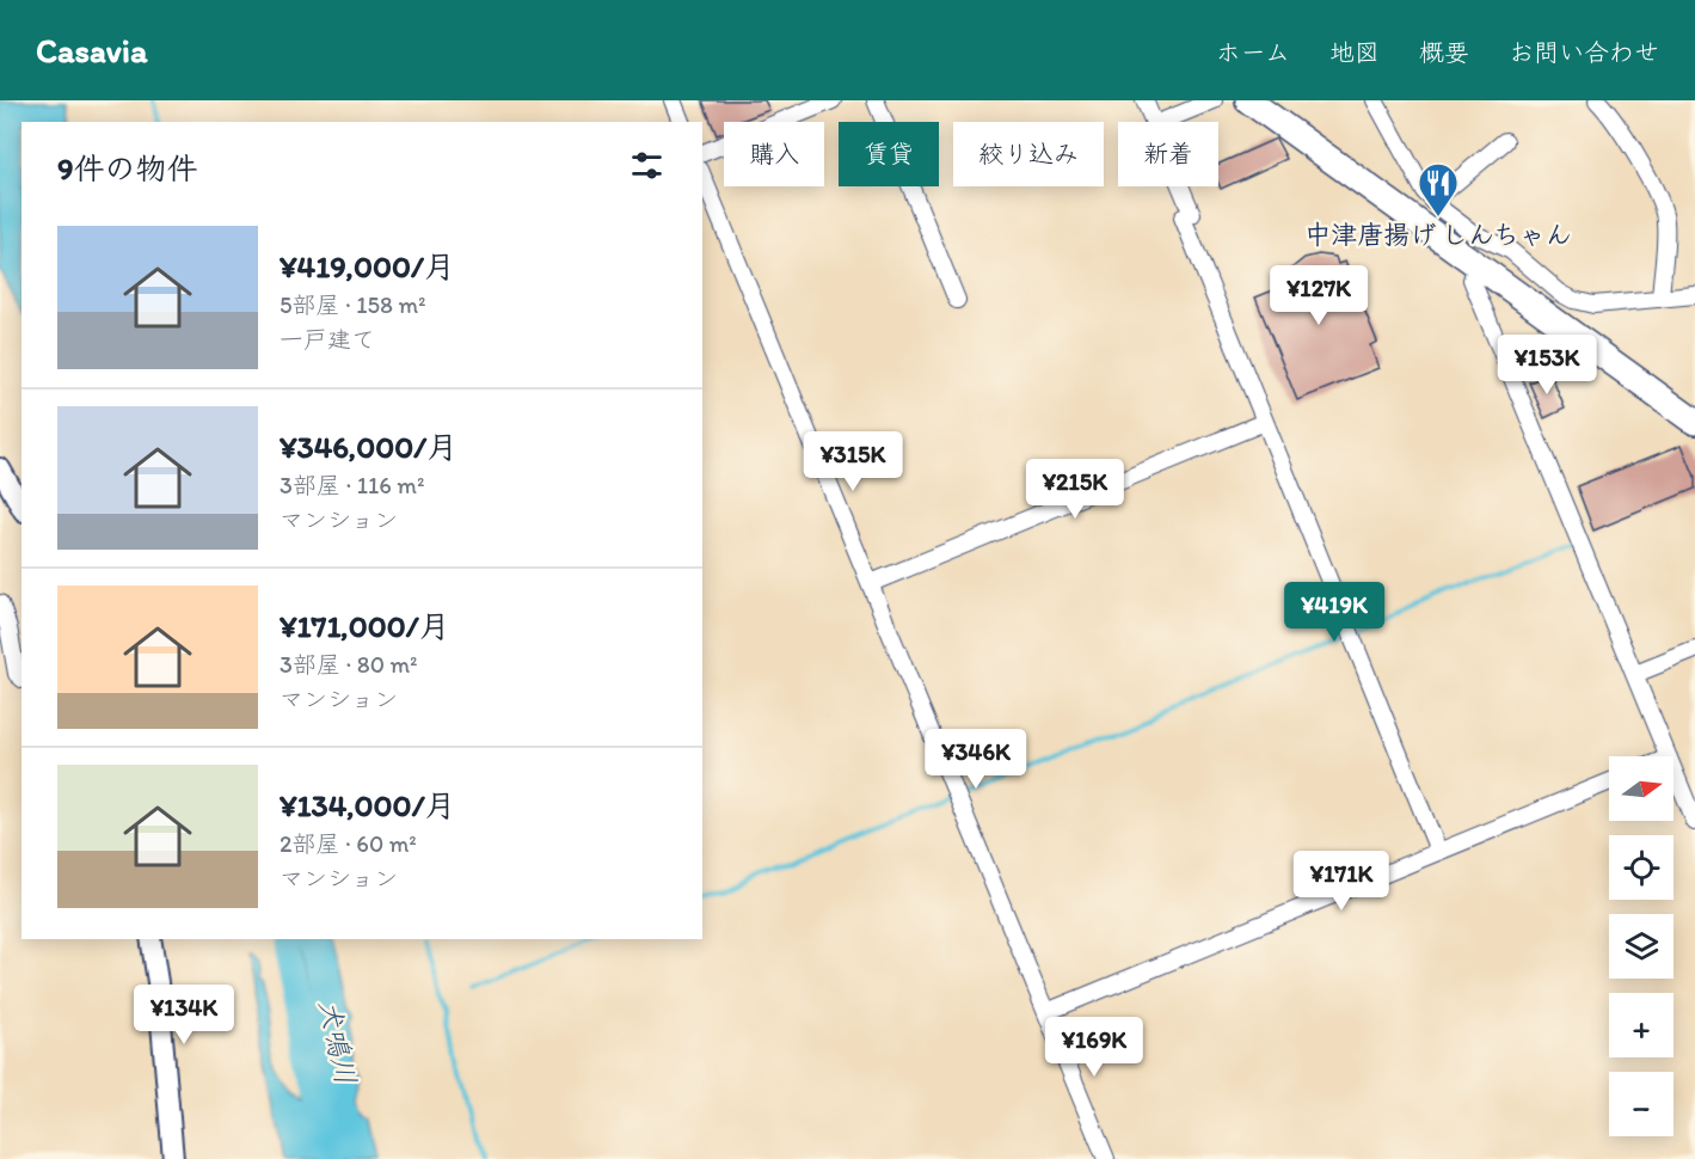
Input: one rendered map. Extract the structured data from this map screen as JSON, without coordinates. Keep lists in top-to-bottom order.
{
  "water": ["犬鳴川"],
  "places": {
    "restaurant": ["中津唐揚げ しんちゃん"]
  },
  "north": "right",
  "page": {
    "header": "Casavia",
    "nav": [
      "ホーム",
      "地図",
      "概要",
      "お問い合わせ"
    ],
    "chip": [
      "購入",
      "賃貸",
      "絞り込み",
      "新着"
    ],
    "heading": "9件の物件",
    "list": [
      {
        "name": "¥419,000/月",
        "note": "5部屋 · 158 m² · 一戸建て"
      },
      {
        "name": "¥346,000/月",
        "note": "3部屋 · 116 m² · マンション"
      },
      {
        "name": "¥171,000/月",
        "note": "3部屋 · 80 m² · マンション"
      },
      {
        "name": "¥134,000/月",
        "note": "2部屋 · 60 m² · マンション"
      }
    ],
    "price": [
      "¥127K",
      "¥153K",
      "¥315K",
      "¥215K",
      "¥419K",
      "¥346K",
      "¥171K",
      "¥134K",
      "¥169K"
    ],
    "map_buttons": ["+", "−"]
  }
}
